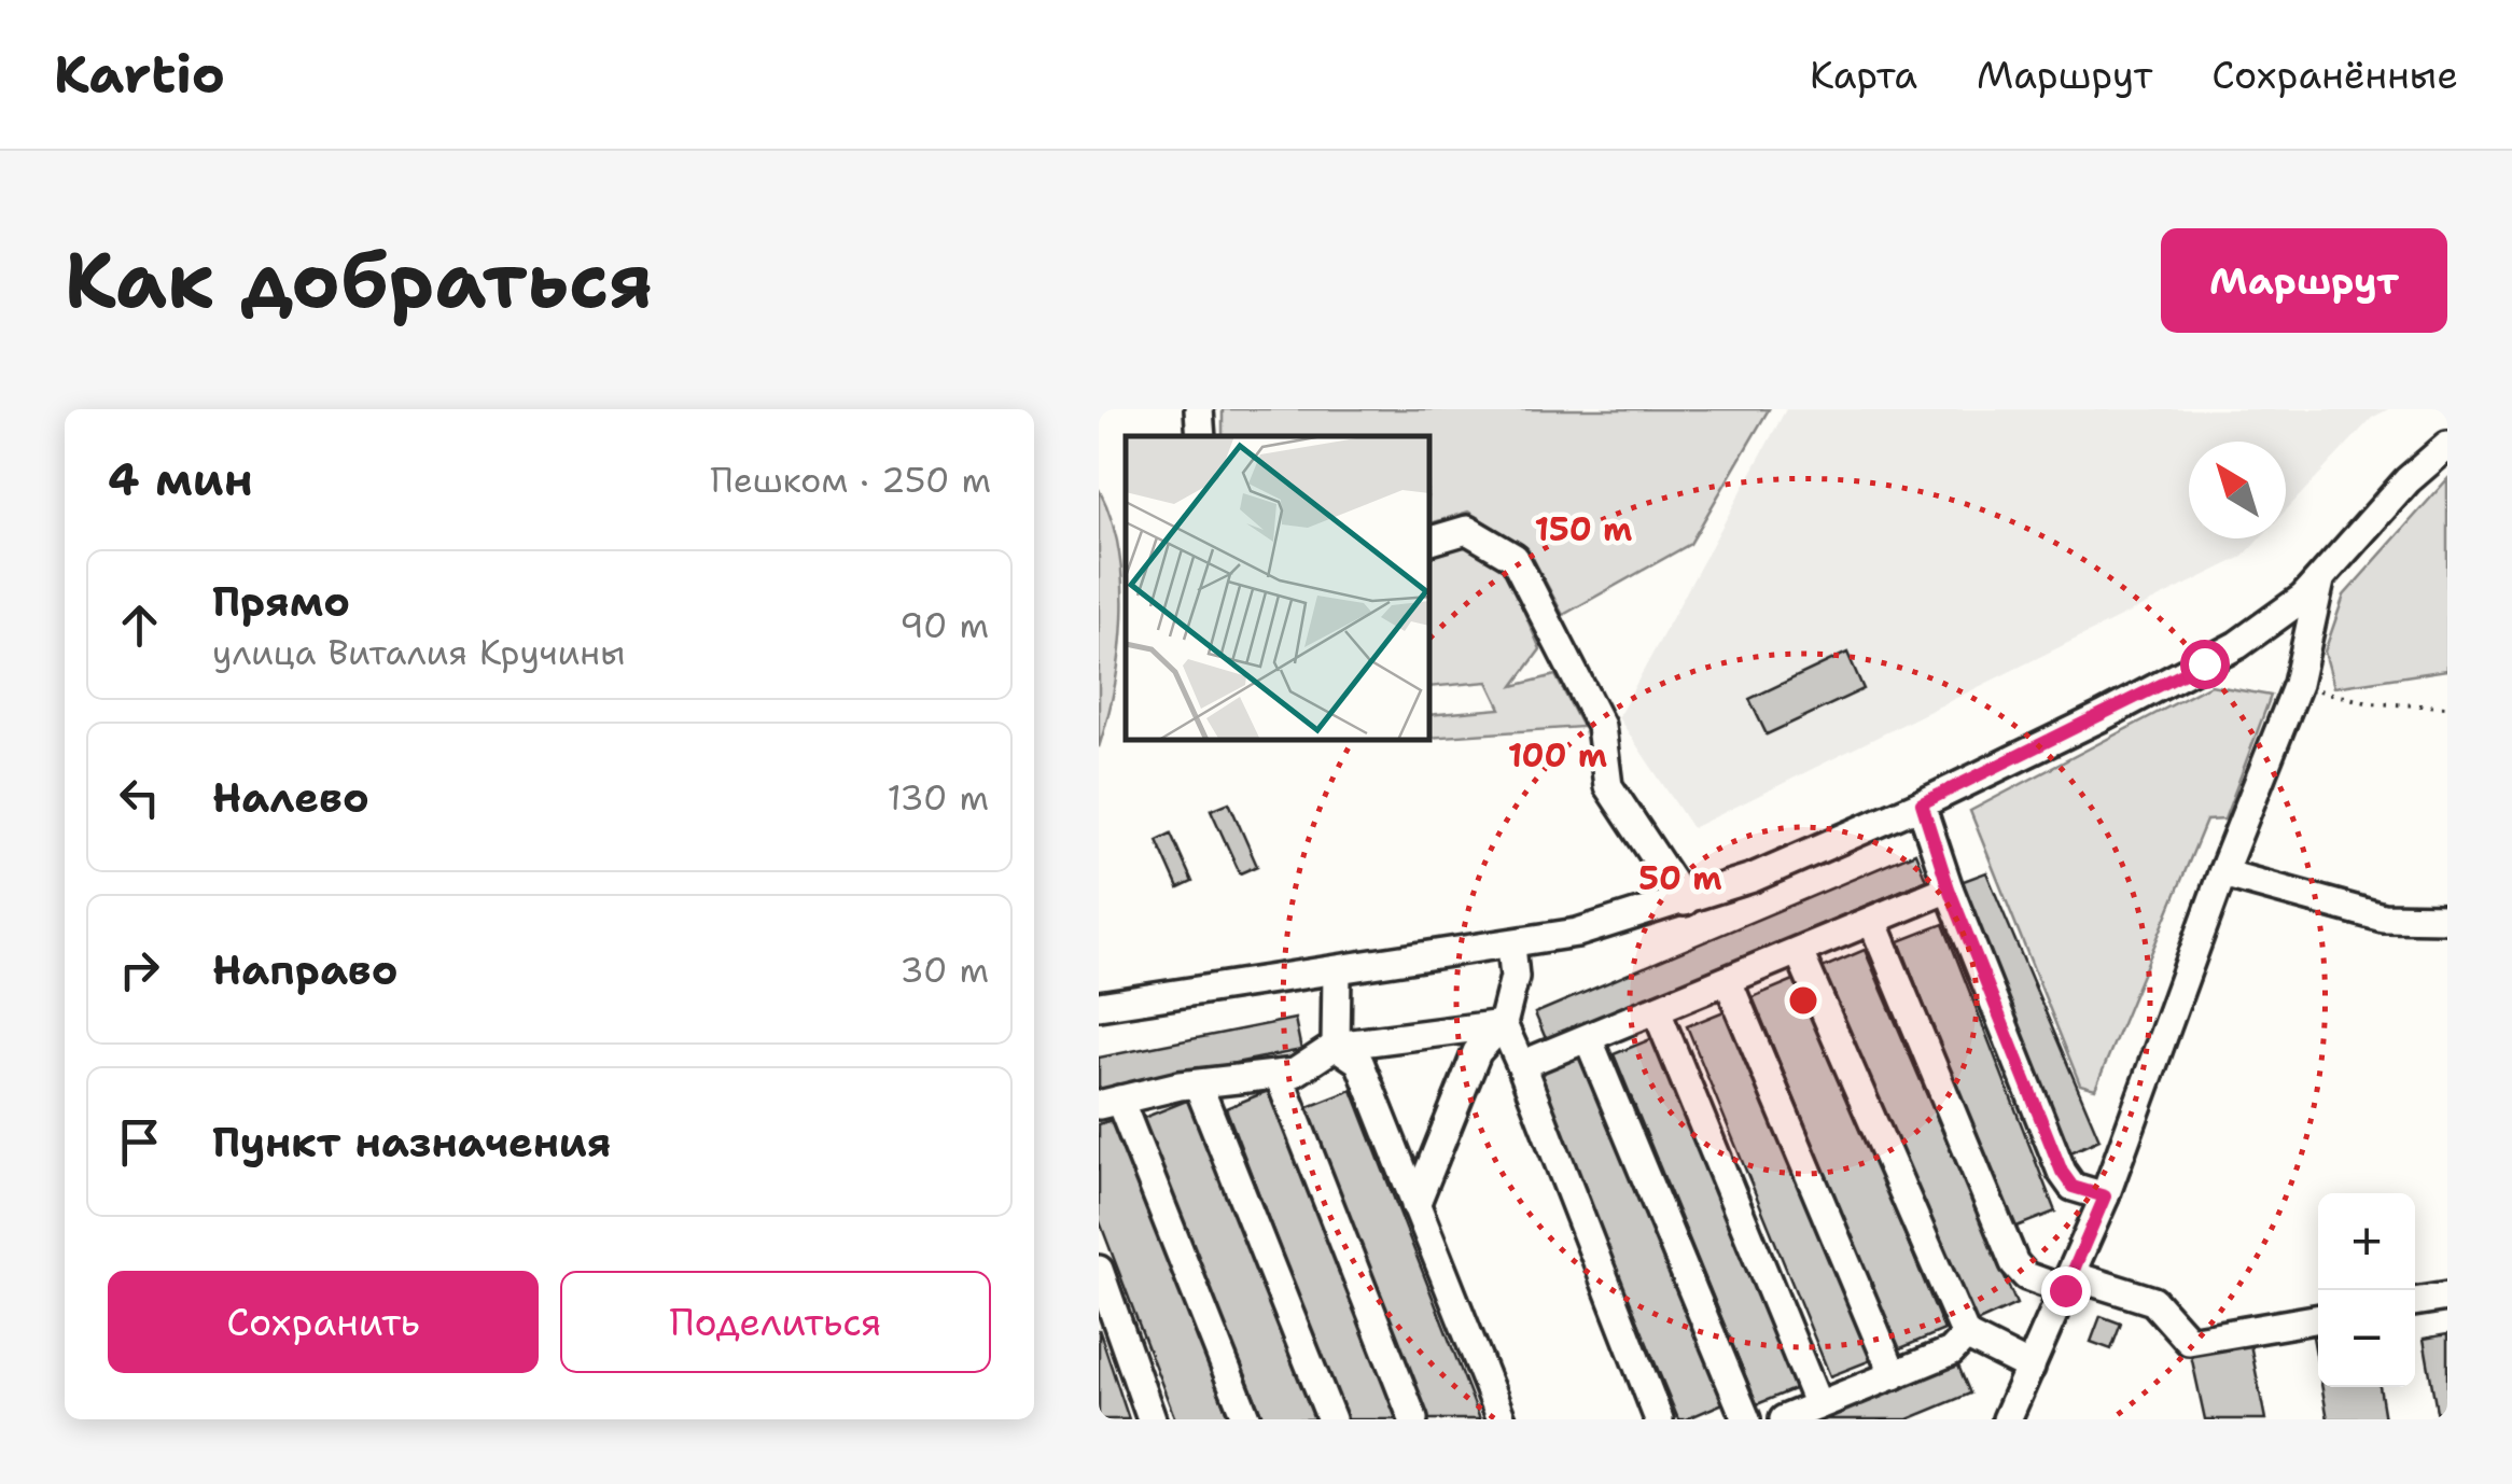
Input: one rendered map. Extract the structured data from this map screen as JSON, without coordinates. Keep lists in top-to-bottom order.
{
  "north": "top left",
  "page": {
    "header": "Kartio",
    "nav": ["Карта", "Маршрут", "Сохранённые"],
    "buttons": [
      "Маршрут",
      ["Сохранить", "Поделиться"]
    ],
    "title": "Как добраться",
    "heading": ["4 мин", "Пешком · 250 m"],
    "list": [
      ["Прямо", "улица Виталия Кручины", "90 m"],
      ["Налево", "130 m"],
      ["Направо", "30 m"],
      "Пункт назначения"
    ],
    "map_buttons": ["+", "−"]
  },
  "rings": ["150 m", "100 m", "50 m"]
}
